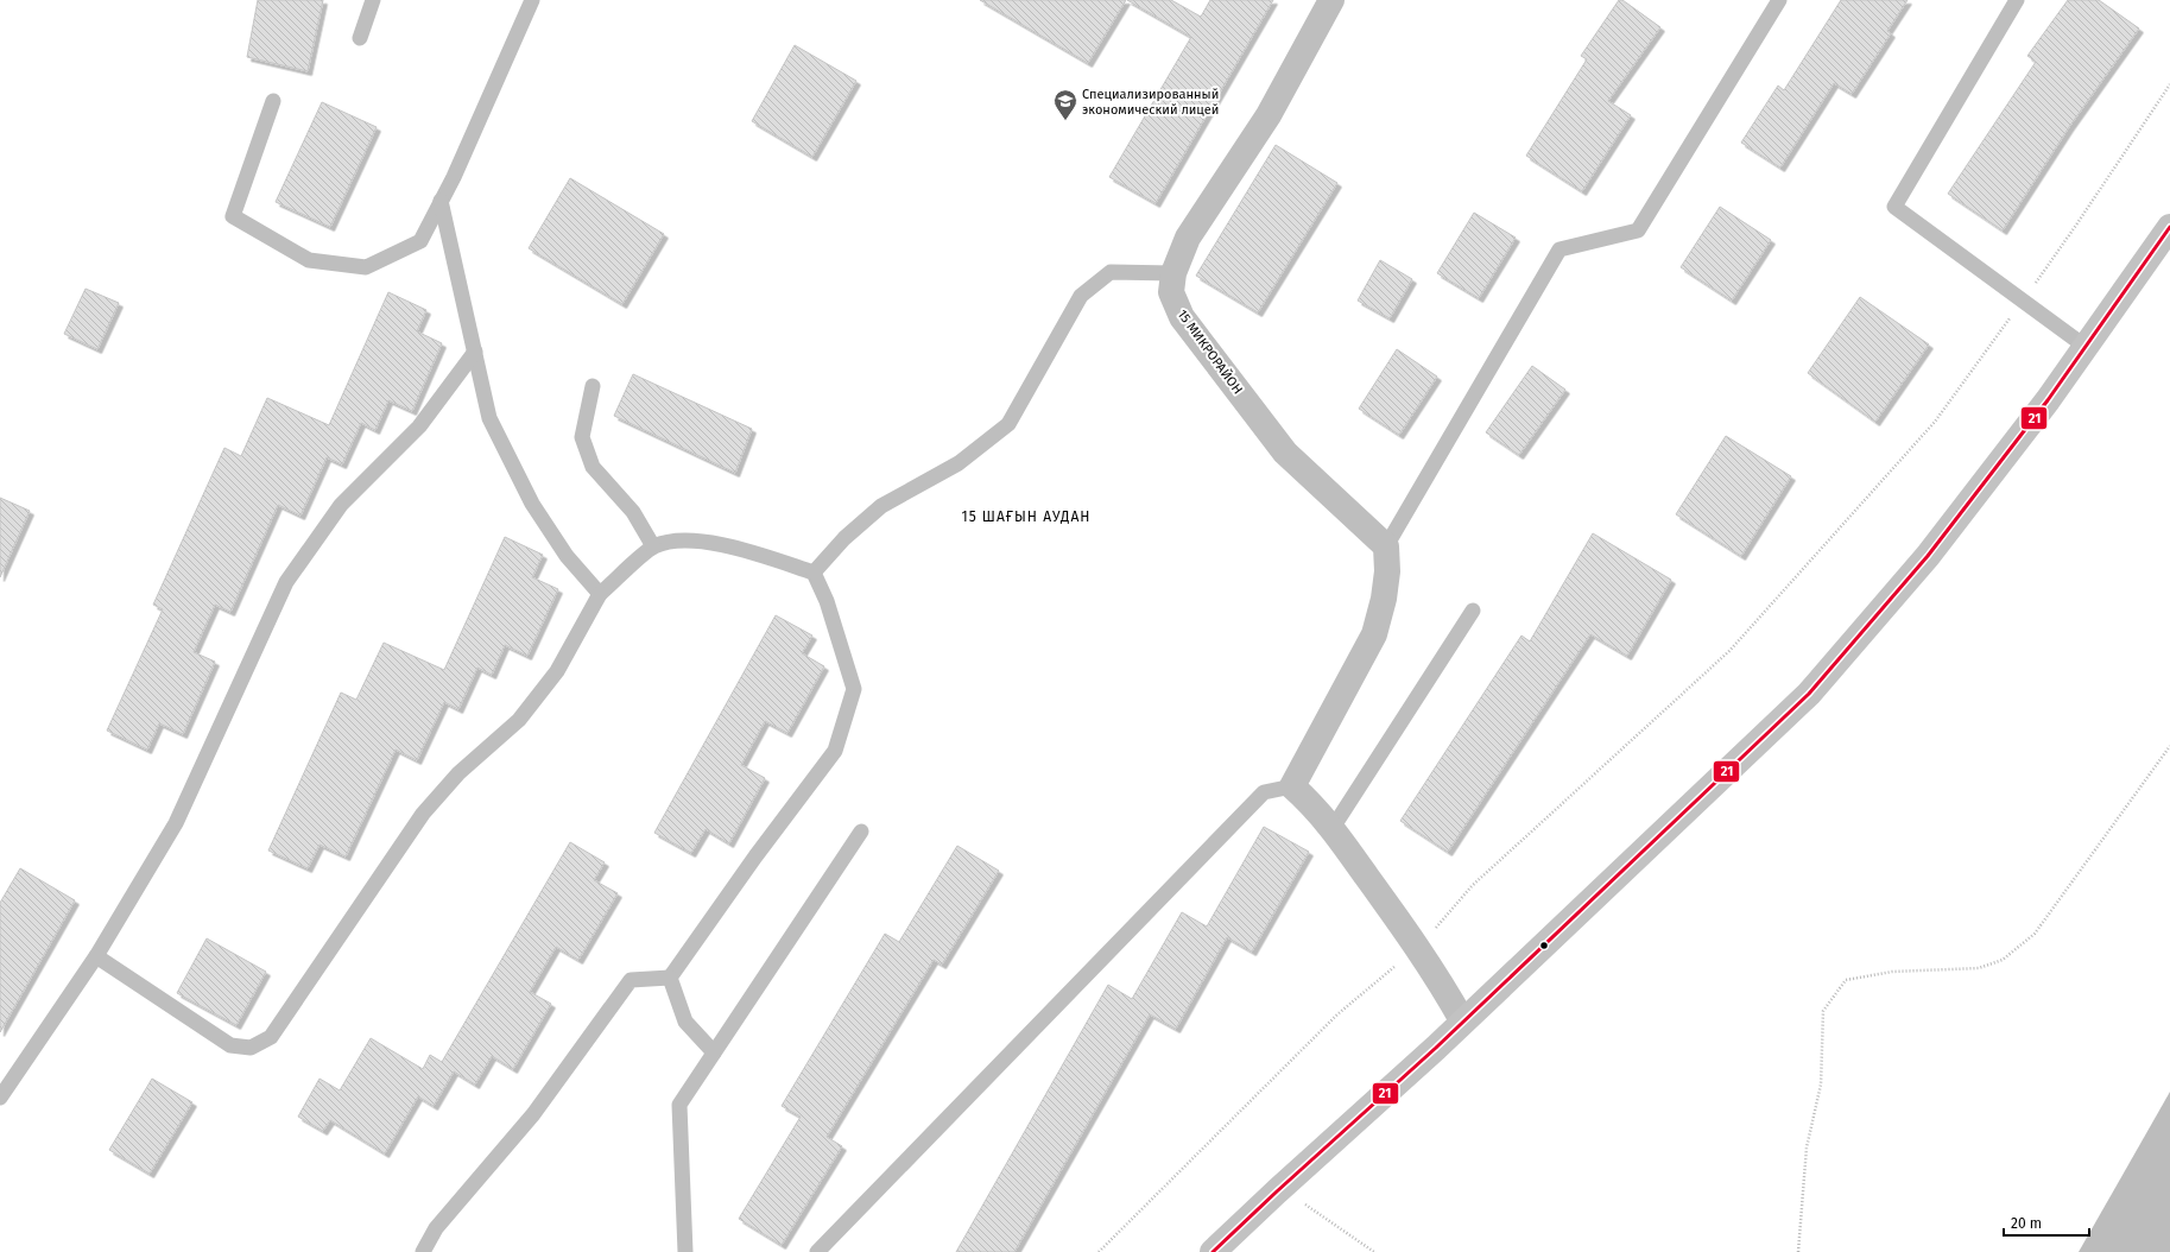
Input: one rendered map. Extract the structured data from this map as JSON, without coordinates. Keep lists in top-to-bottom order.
{
  "streets": {
    "street": ["15 МИКРОРАЙОН"]
  },
  "districts": ["15 ШАҒЫН АУДАН"],
  "places": {
    "school or university": ["Специализированный экономический лицей"]
  },
  "lines": ["transit line 21"],
  "scale_bar": "20 m"
}
